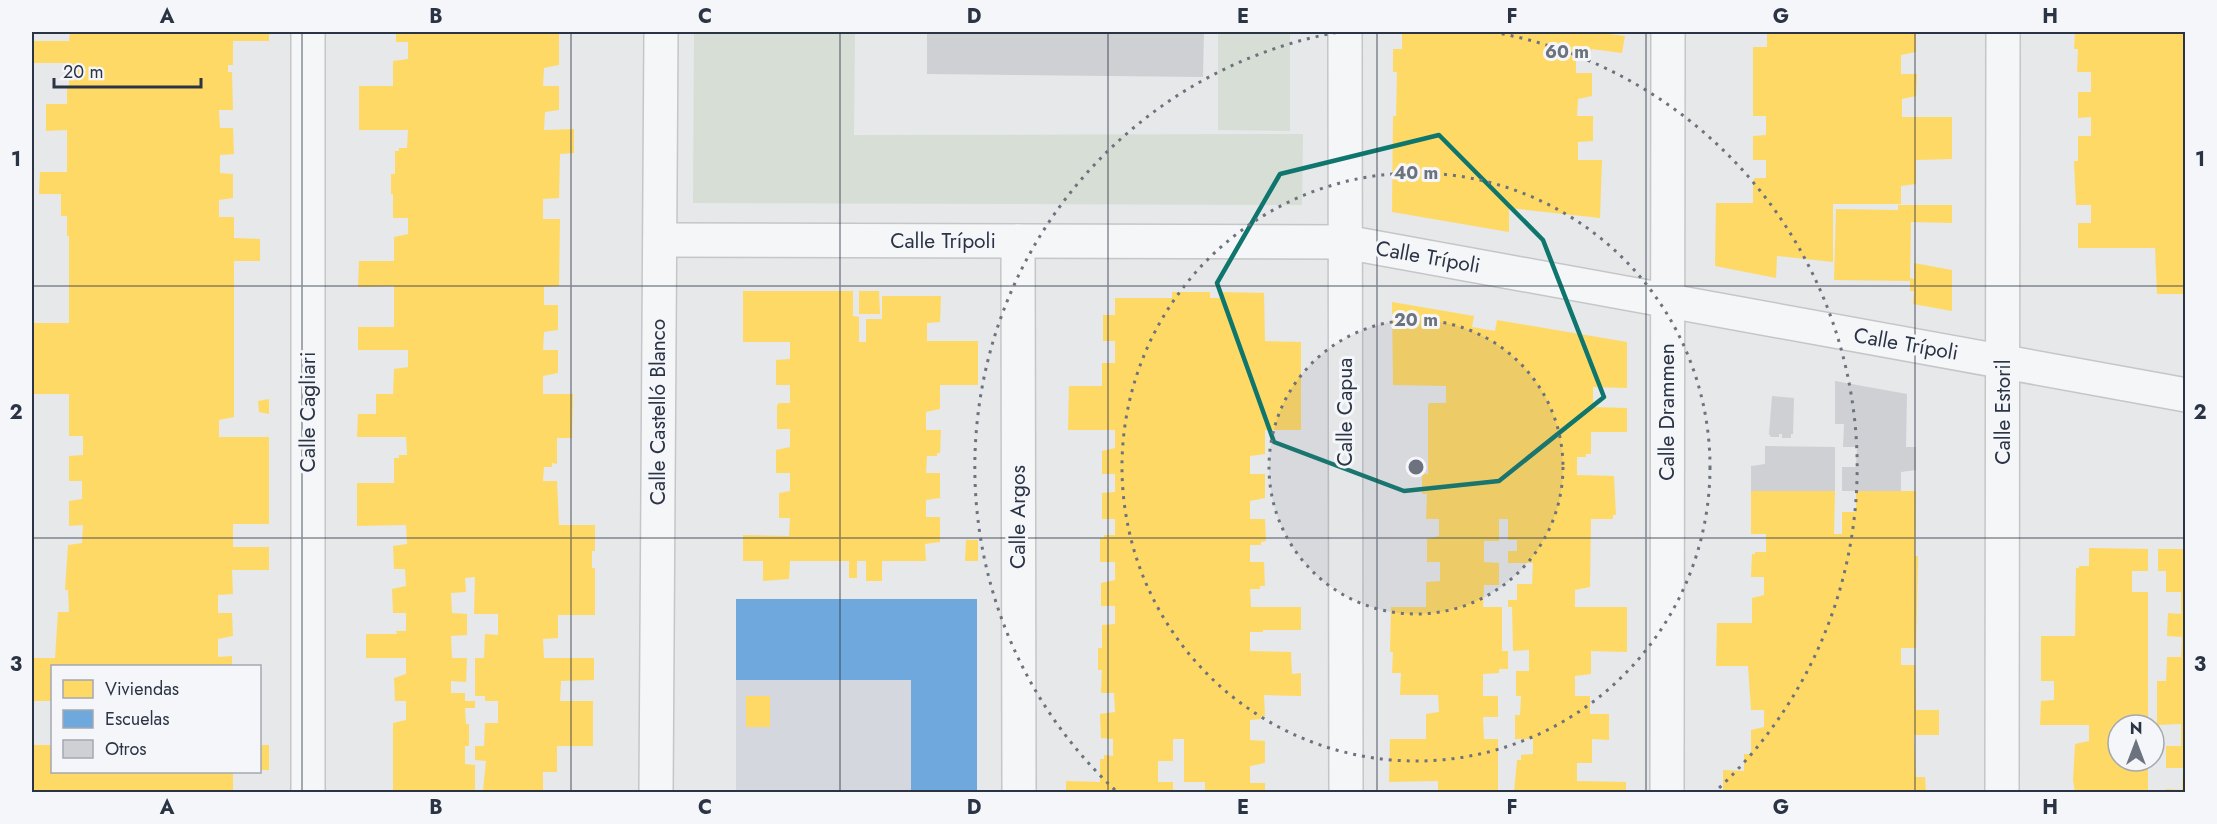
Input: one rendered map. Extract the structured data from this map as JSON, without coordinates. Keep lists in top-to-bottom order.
{
  "streets": {
    "street": [
      "Calle Trípoli",
      "Calle Cagliari",
      "Calle Castelló Blanco",
      "Calle Capua",
      "Calle Drammen",
      "Calle Estoril",
      "Calle Argos"
    ]
  },
  "crossings": [
    ["Calle Trípoli", "Calle Castelló Blanco"],
    ["Calle Trípoli", "Calle Capua"],
    ["Calle Trípoli", "Calle Drammen"],
    ["Calle Trípoli", "Calle Estoril"],
    ["Calle Trípoli", "Calle Argos"]
  ],
  "legend": ["Viviendas", "Escuelas", "Otros"],
  "scale_bar": "20 m",
  "north": "top",
  "grid": {
    "columns": [
      "A",
      "B",
      "C",
      "D",
      "E",
      "F",
      "G",
      "H"
    ],
    "rows": ["1", "2", "3"]
  },
  "rings": ["60 m", "40 m", "20 m"]
}
